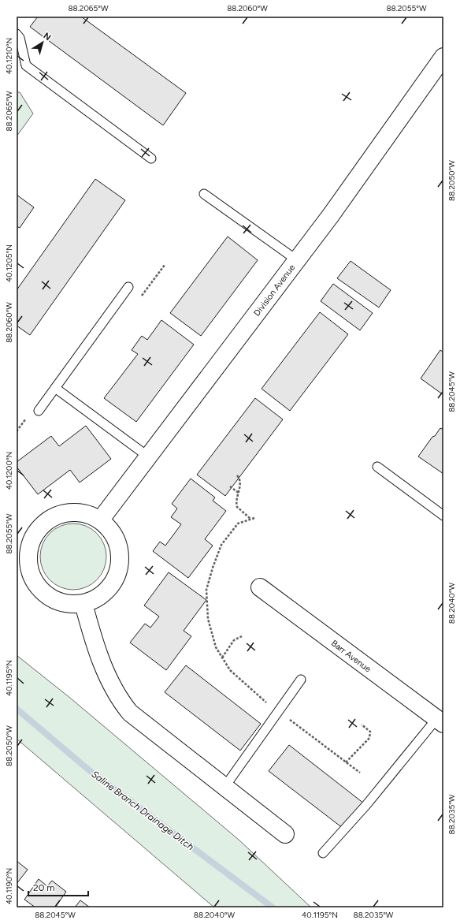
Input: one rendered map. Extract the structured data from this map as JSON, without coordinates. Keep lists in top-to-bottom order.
{
  "streets": {
    "street": ["Division Avenue", "Barr Avenue"]
  },
  "water": ["Saline Branch Drainage Ditch"],
  "scale_bar": "20 m",
  "north": "top right",
  "coordinates": [
    "88.2065°W",
    "88.2060°W",
    "88.2055°W",
    "40.1210°N",
    "88.2050°W",
    "40.1205°N",
    "88.2045°W",
    "40.1200°N",
    "88.2040°W",
    "40.1195°N",
    "88.2035°W",
    "40.1190°N"
  ]
}
